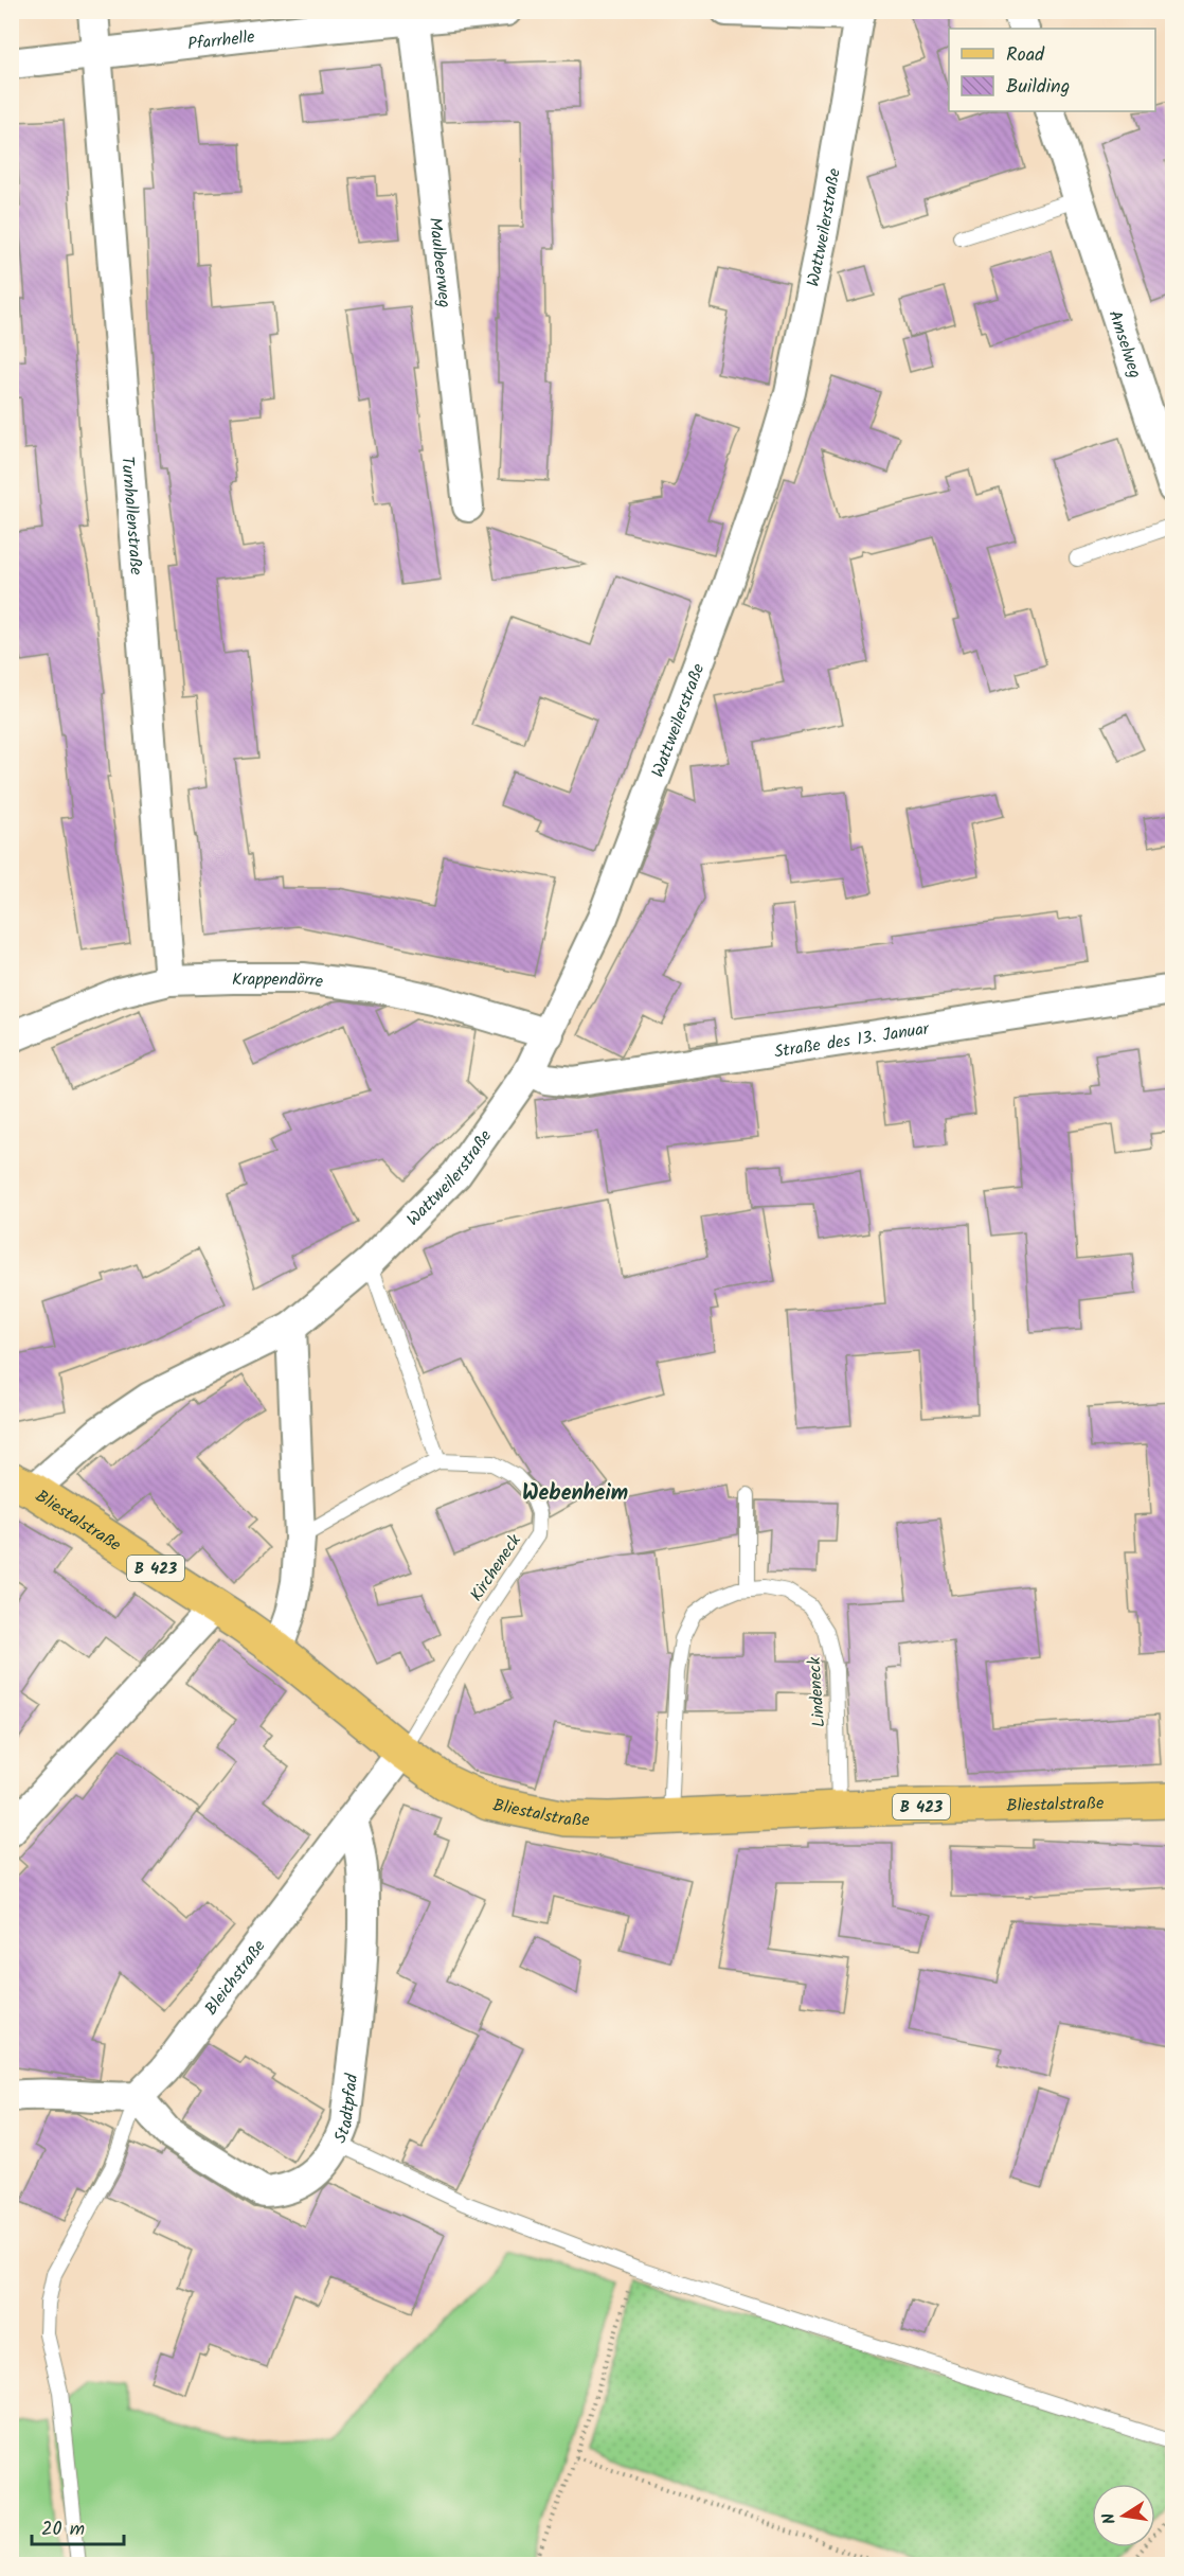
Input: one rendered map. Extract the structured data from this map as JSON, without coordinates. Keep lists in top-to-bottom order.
{
  "streets": {
    "main road": ["Bliestalstraße", "B 423"],
    "street": [
      "Pfarrhelle",
      "Wattweilerstraße",
      "Maulbeerweg",
      "Amselweg",
      "Turnhallenstraße",
      "Krappendörre",
      "Straße des 13. Januar",
      "Bleichstraße",
      "Stadtpfad"
    ],
    "lane": ["Kircheneck", "Lindeneck"]
  },
  "crossings": [
    ["Pfarrhelle", "Maulbeerweg"],
    ["Pfarrhelle", "Turnhallenstraße"],
    ["Wattweilerstraße", "Krappendörre"],
    ["Wattweilerstraße", "Straße des 13. Januar"],
    ["Wattweilerstraße", "Bliestalstraße"],
    ["Turnhallenstraße", "Krappendörre"],
    ["Bliestalstraße", "Kircheneck"],
    ["Bliestalstraße", "Lindeneck"],
    ["Bliestalstraße", "Bleichstraße"],
    ["Kircheneck", "Bleichstraße"],
    ["Bleichstraße", "Stadtpfad"]
  ],
  "districts": ["Webenheim"],
  "legend": ["Road", "Building"],
  "scale_bar": "20 m",
  "north": "left"
}
